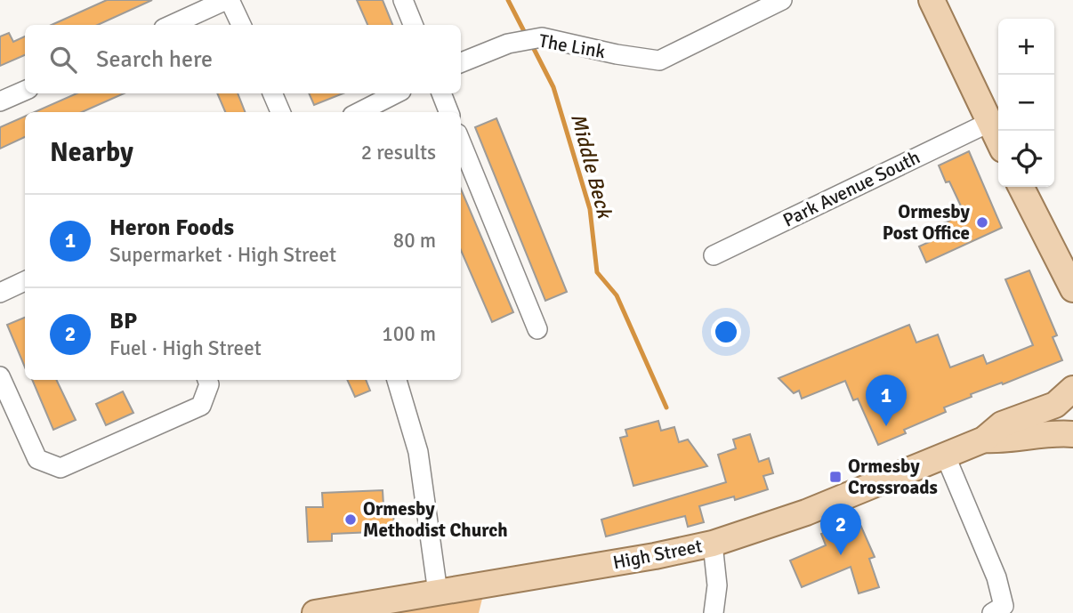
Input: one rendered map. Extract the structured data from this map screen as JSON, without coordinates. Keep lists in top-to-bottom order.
{
  "streets": {
    "main road": ["High Street"],
    "street": ["The Link", "Park Avenue South"]
  },
  "water": ["Middle Beck"],
  "places": {
    "other": ["Ormesby Post Office", "Ormesby Methodist Church"],
    "transit": ["Ormesby Crossroads"]
  },
  "page": {
    "map_buttons": ["+", "−"],
    "search": "Search here",
    "heading": ["Nearby", "2 results"],
    "list": [
      {
        "mark": "1",
        "name": "Heron Foods",
        "note": "Supermarket · High Street",
        "value": "80 m"
      },
      {
        "mark": "2",
        "name": "BP",
        "note": "Fuel · High Street",
        "value": "100 m"
      }
    ],
    "pins": ["1", "2"]
  }
}
